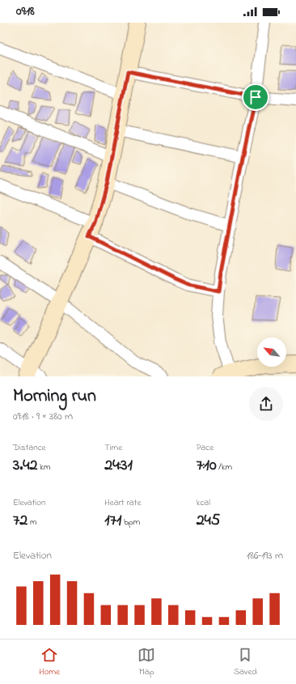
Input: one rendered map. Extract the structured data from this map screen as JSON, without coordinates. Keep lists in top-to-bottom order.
{
  "north": "top left",
  "page": {
    "status": "09:18",
    "heading": ["Morning run", "09:18 · 9 × 380 m"],
    "stats": [
      ["Distance", "3.42 km"],
      ["Time", "24:31"],
      ["Pace", "7:10 /km"],
      ["Elevation", "72 m"],
      ["Heart rate", "171 bpm"],
      ["kcal", "245"]
    ],
    "chart": ["Elevation", "186–193 m"],
    "tabs": ["Home", "Map", "Saved"]
  }
}
